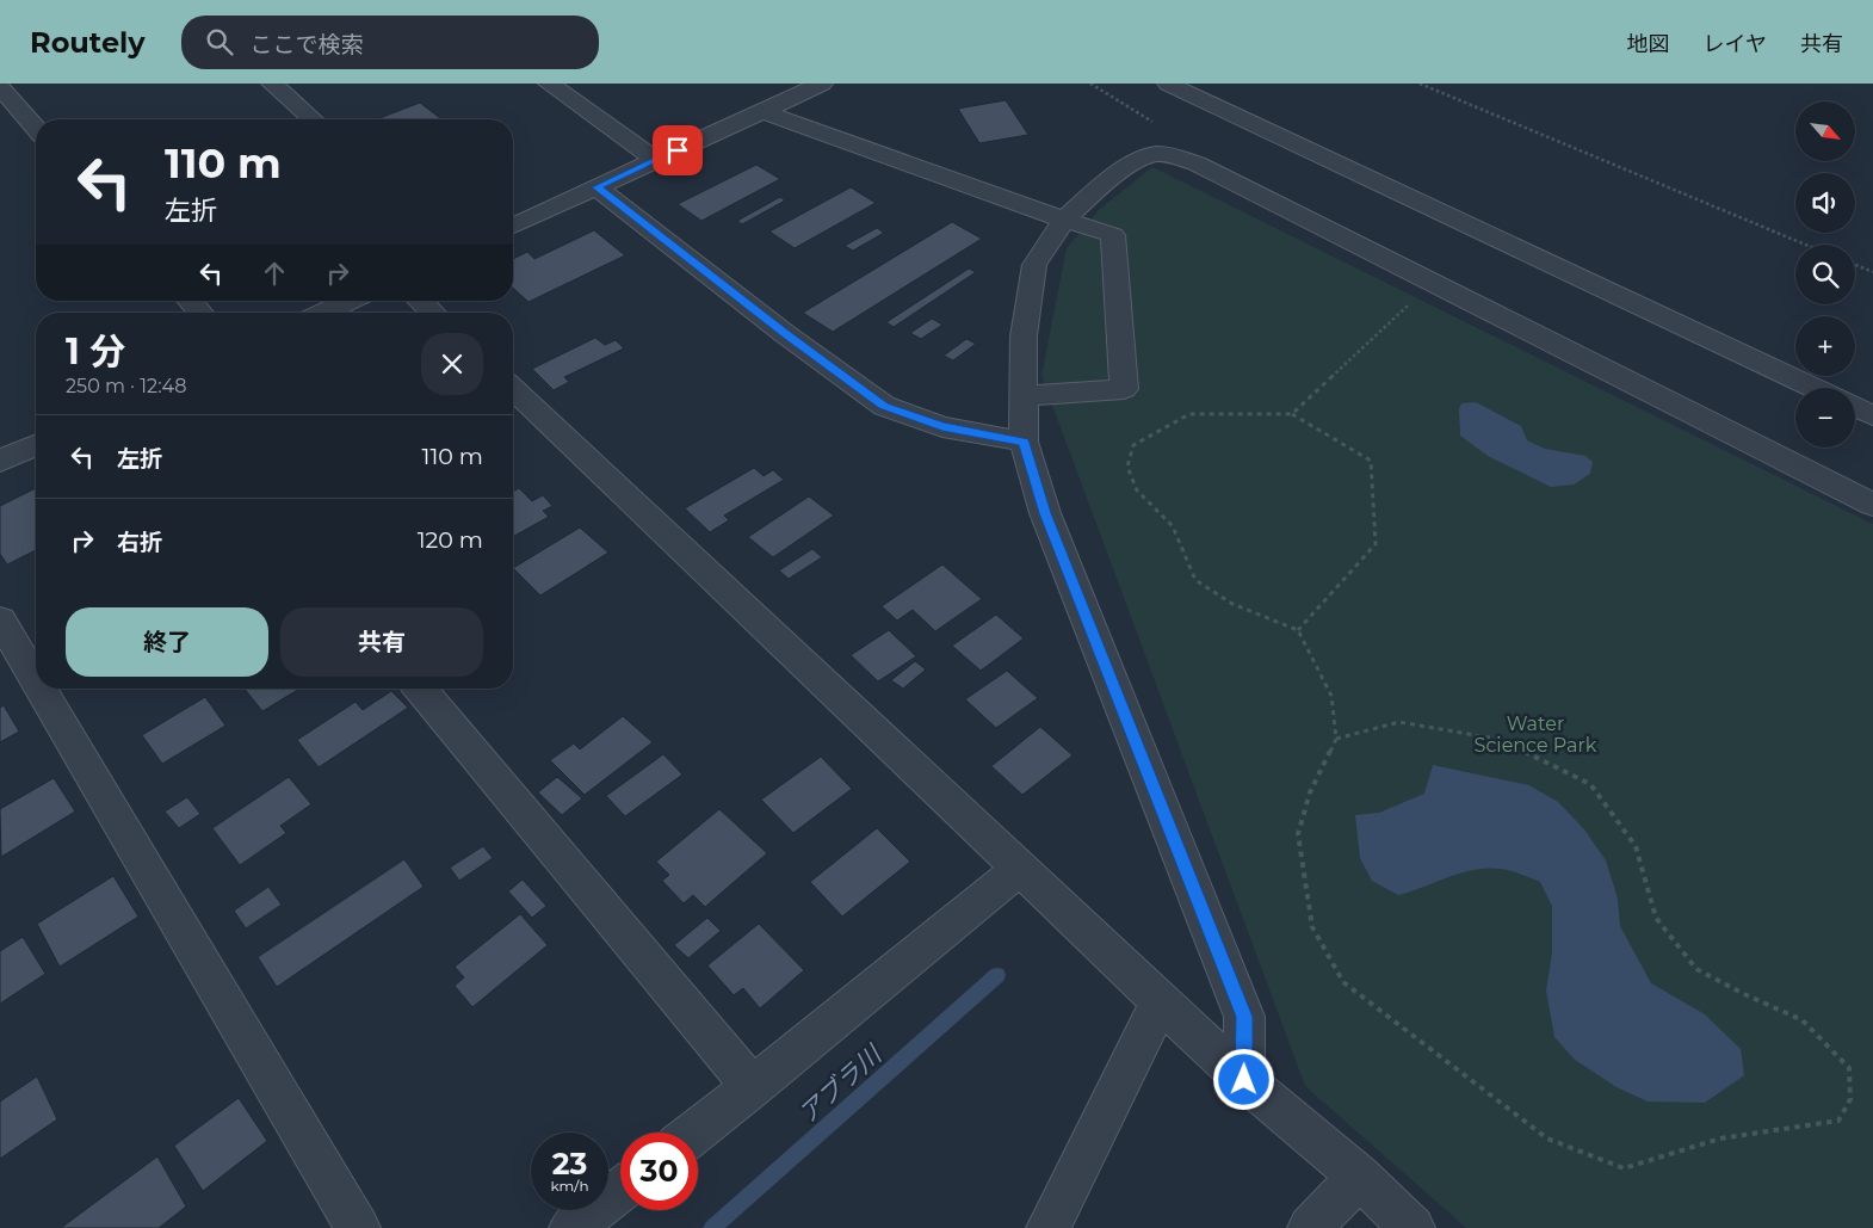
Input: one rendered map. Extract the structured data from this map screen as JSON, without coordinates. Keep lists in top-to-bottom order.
{
  "water": ["アブラ川"],
  "parks": ["Water Science Park"],
  "north": "bottom right",
  "page": {
    "header": "Routely",
    "search": "ここで検索",
    "nav": ["地図", "レイヤ", "共有"],
    "map_buttons": ["+", "−"],
    "turn": ["110 m", "左折"],
    "heading": ["1 分", "250 m · 12:48"],
    "list": [
      {
        "name": "左折",
        "value": "110 m"
      },
      {
        "name": "右折",
        "value": "120 m"
      }
    ],
    "buttons": ["終了", "共有"],
    "speed": "23 km/h",
    "limit": "30"
  }
}
